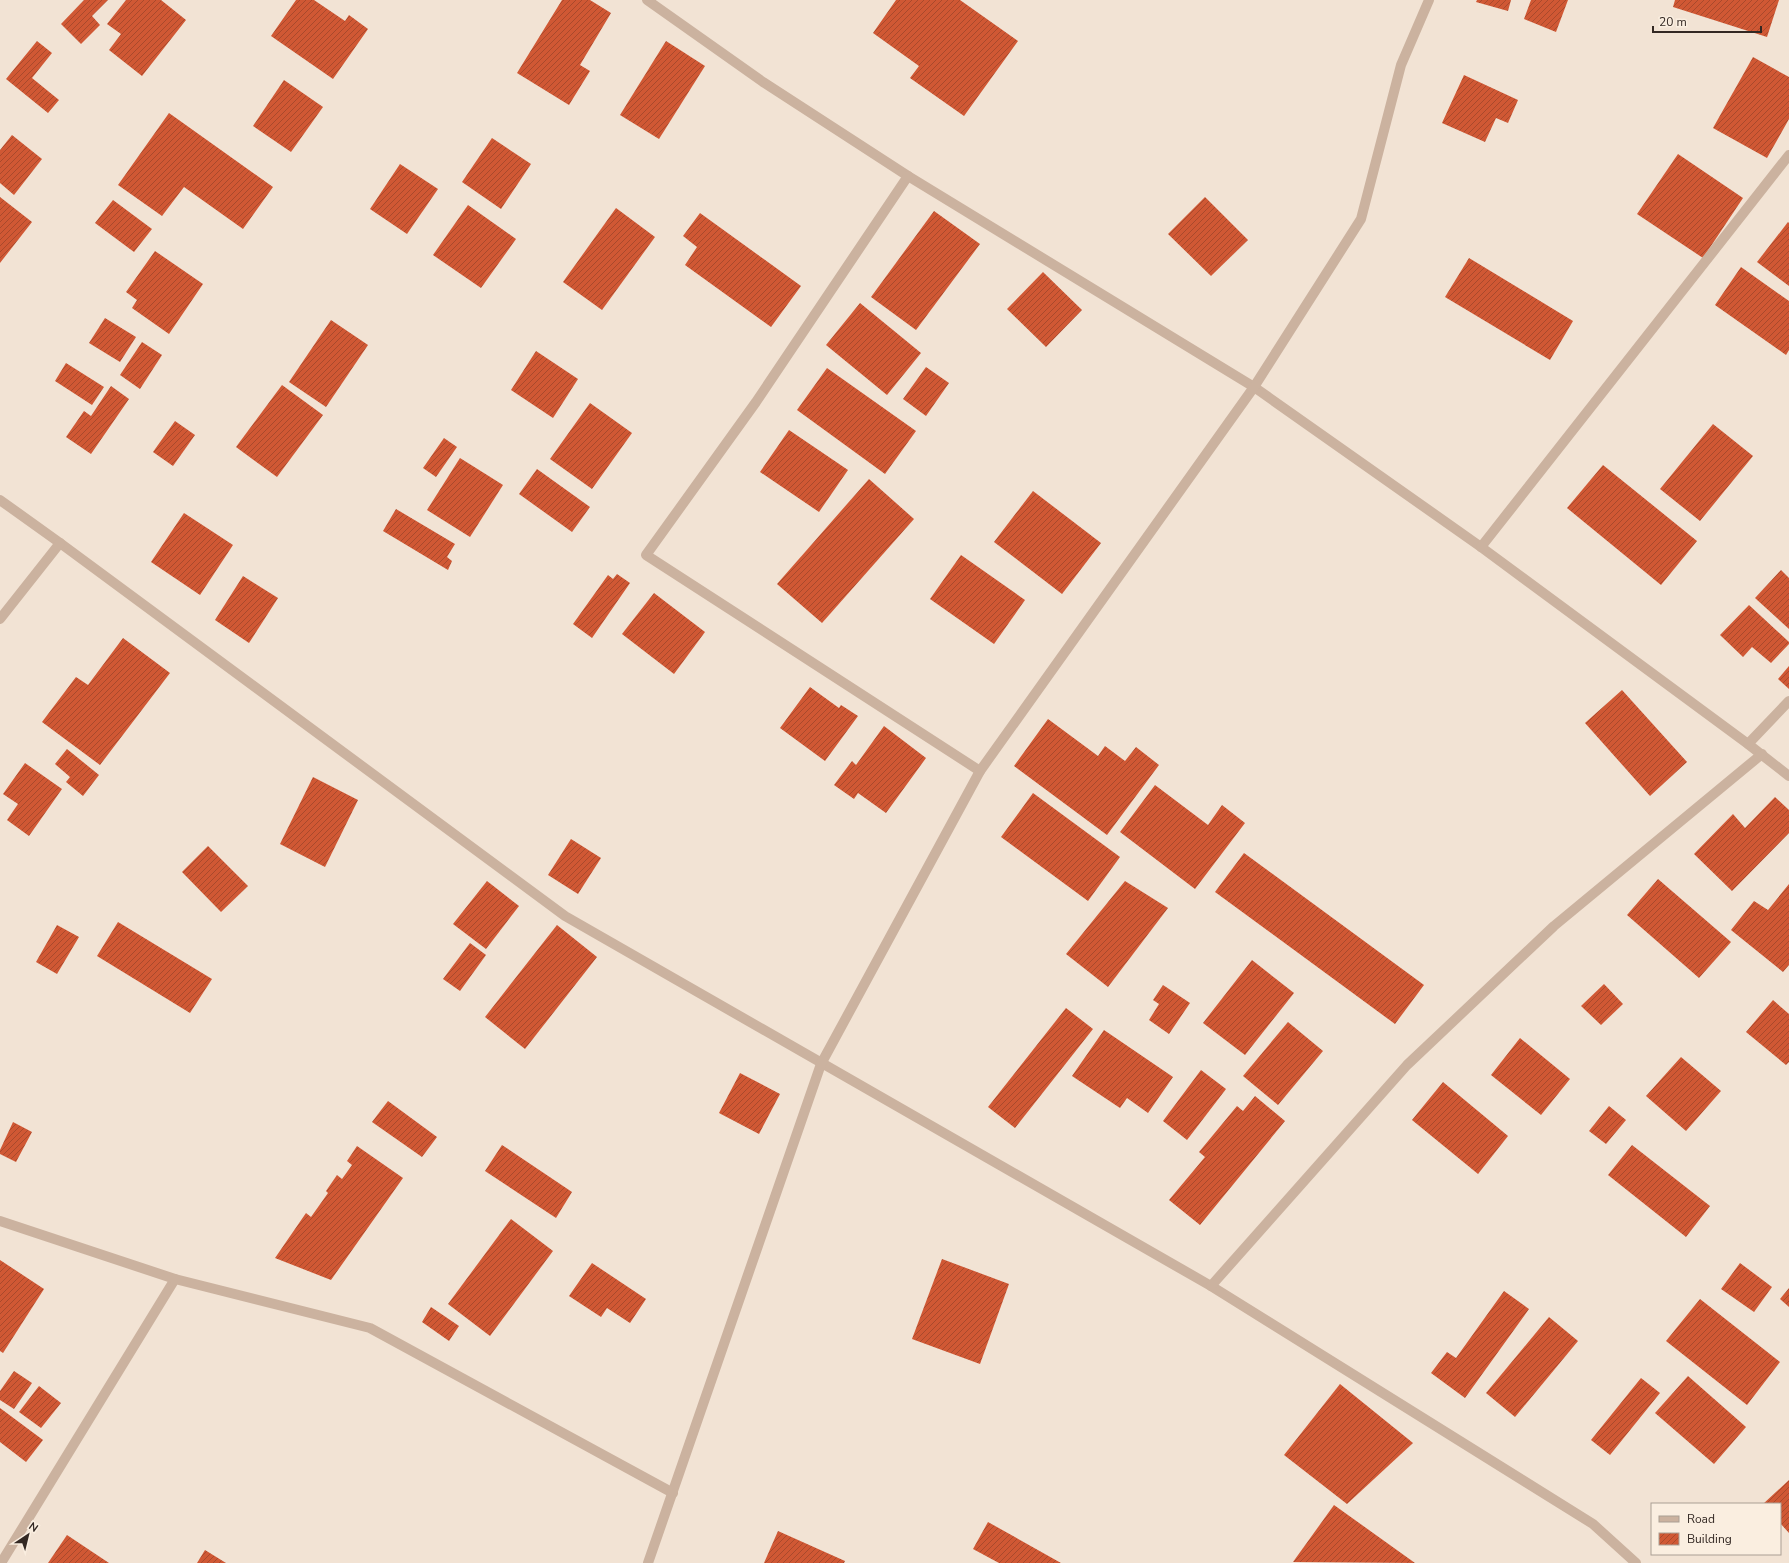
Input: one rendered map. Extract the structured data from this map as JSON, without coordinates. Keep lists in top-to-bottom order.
{
  "legend": ["Road", "Building"],
  "scale_bar": "20 m",
  "north": "top right"
}
